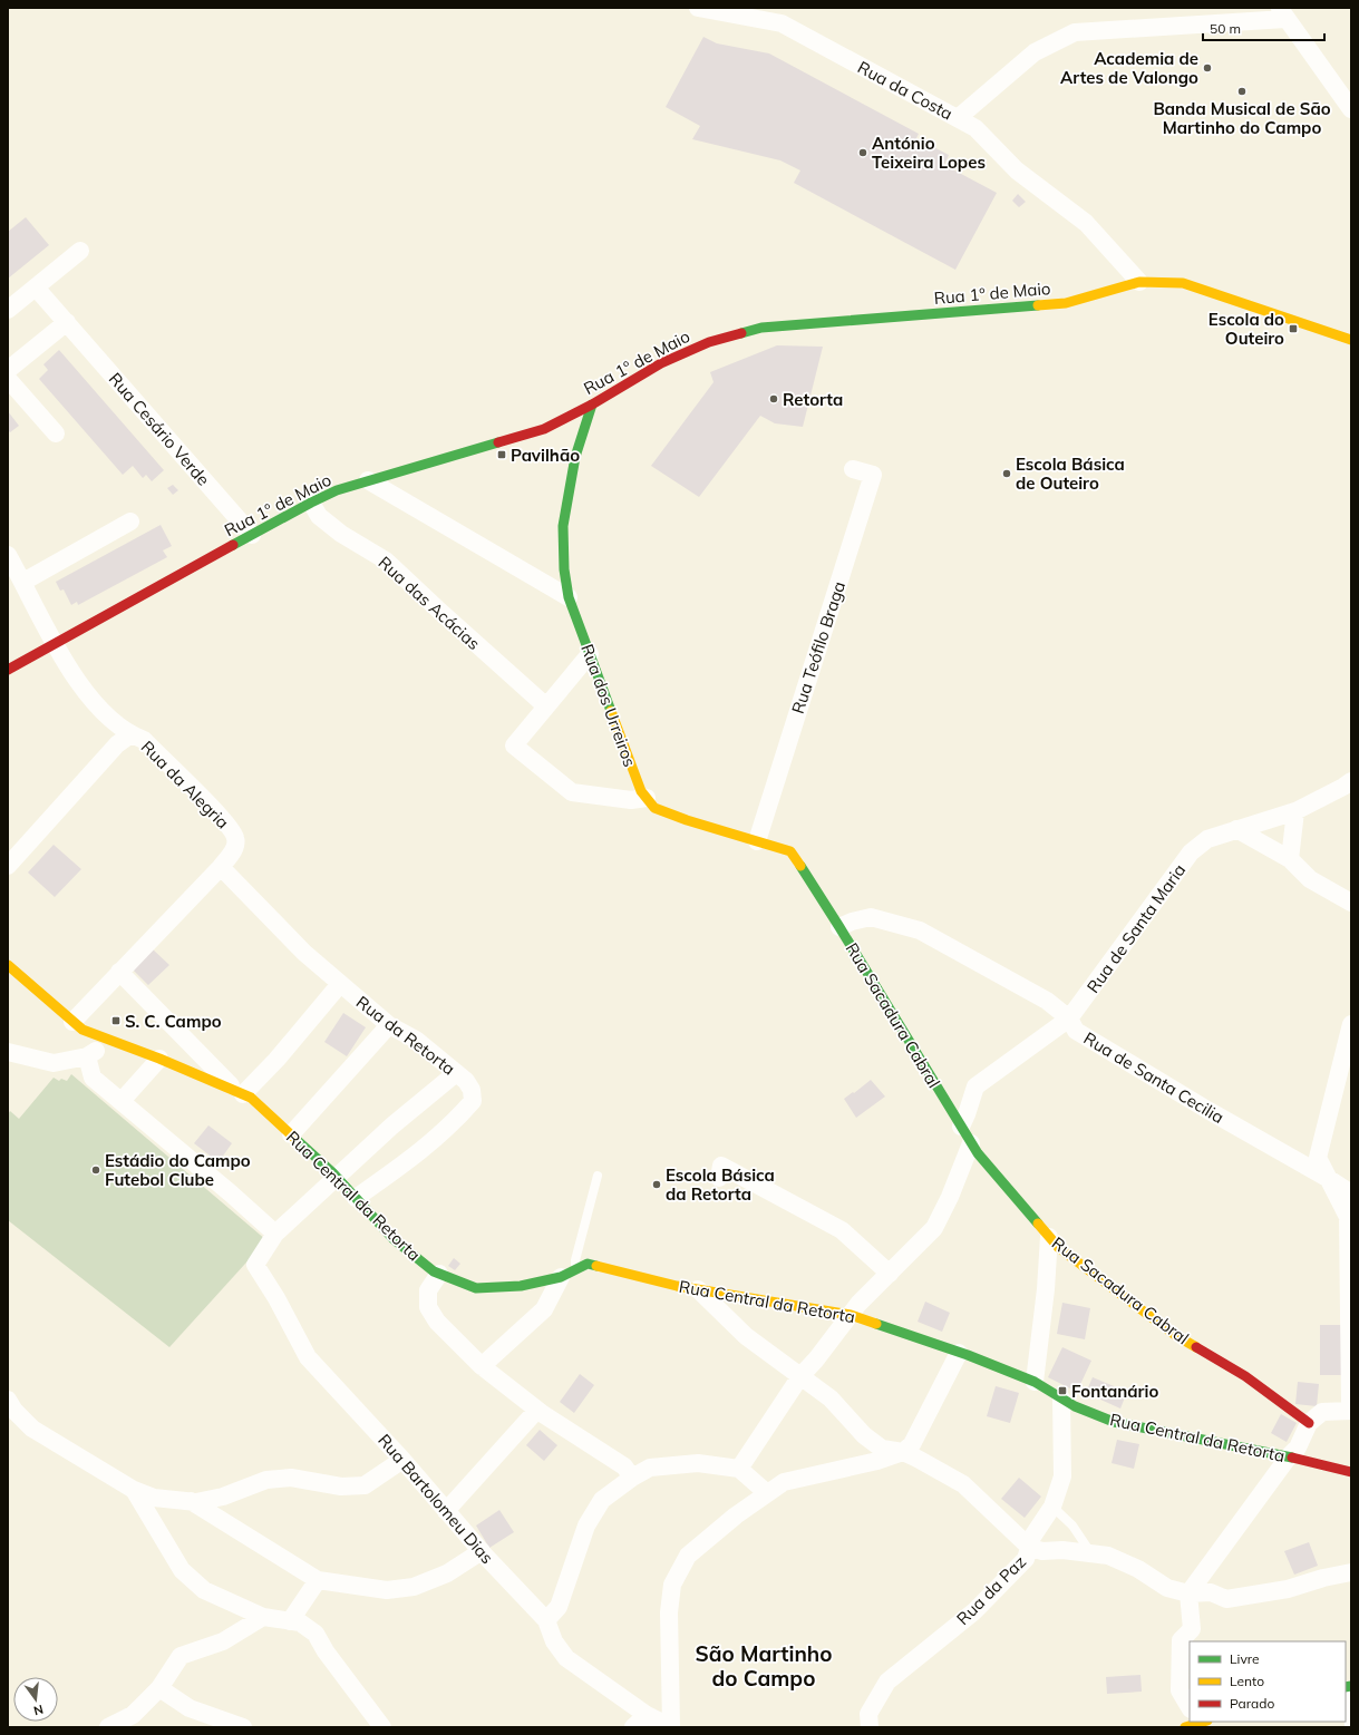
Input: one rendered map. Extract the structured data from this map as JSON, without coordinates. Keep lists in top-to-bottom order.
{
  "streets": {
    "street": [
      "Rua da Costa",
      "Rua 1º de Maio",
      "Rua Cesário Verde",
      "Rua das Acácias",
      "Rua Teófilo Braga",
      "Rua dos Urreiros",
      "Rua da Alegria",
      "Rua de Santa Maria",
      "Rua Sacadura Cabral",
      "Rua da Retorta",
      "Rua de Santa Cecilia",
      "Rua Central da Retorta",
      "Rua Bartolomeu Dias",
      "Rua da Paz"
    ]
  },
  "crossings": [
    ["Rua da Costa", "Rua 1º de Maio"],
    ["Rua 1º de Maio", "Rua Cesário Verde"],
    ["Rua 1º de Maio", "Rua das Acácias"],
    ["Rua 1º de Maio", "Rua dos Urreiros"],
    ["Rua 1º de Maio", "Rua da Alegria"],
    ["Rua Teófilo Braga", "Rua dos Urreiros"],
    ["Rua dos Urreiros", "Rua Sacadura Cabral"],
    ["Rua dos Urreiros", "Rua de Santa Cecilia"],
    ["Rua da Alegria", "Rua da Retorta"],
    ["Rua da Alegria", "Rua Central da Retorta"],
    ["Rua de Santa Maria", "Rua Sacadura Cabral"],
    ["Rua de Santa Maria", "Rua de Santa Cecilia"],
    ["Rua Sacadura Cabral", "Rua de Santa Cecilia"],
    ["Rua da Retorta", "Rua Central da Retorta"],
    ["Rua Central da Retorta", "Rua da Paz"]
  ],
  "districts": ["São Martinho do Campo"],
  "places": {
    "other": [
      "Academia de Artes de Valongo",
      "Banda Musical de São Martinho do Campo",
      "António Teixeira Lopes",
      "Retorta",
      "Escola Básica de Outeiro",
      "Estádio do Campo Futebol Clube",
      "Escola Básica da Retorta"
    ],
    "transit": [
      "Escola do Outeiro",
      "Pavilhão",
      "S. C. Campo",
      "Fontanário"
    ]
  },
  "legend": ["Livre", "Lento", "Parado"],
  "scale_bar": "50 m",
  "north": "bottom"
}
